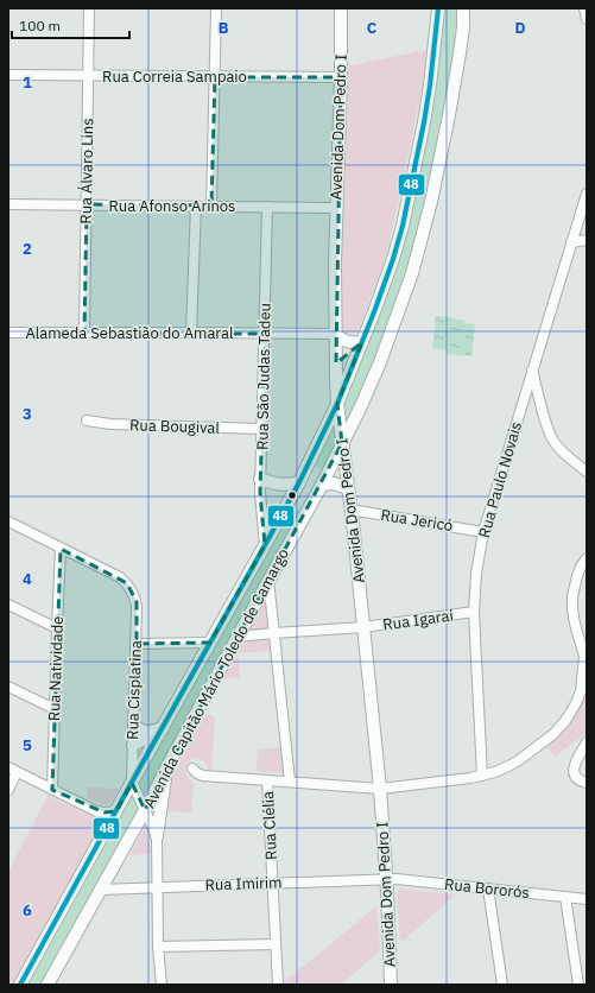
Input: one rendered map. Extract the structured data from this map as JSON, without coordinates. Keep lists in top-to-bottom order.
{
  "streets": {
    "main road": ["Avenida Dom Pedro I", "Avenida Capitão Mário Toledo de Camargo"],
    "street": [
      "Rua Correia Sampaio",
      "Rua Álvaro Lins",
      "Rua Afonso Arinos",
      "Alameda Sebastião do Amaral",
      "Rua São Judas Tadeu",
      "Rua Bougival",
      "Rua Paulo Novais",
      "Rua Jericó",
      "Rua Igaraí",
      "Rua Natividade",
      "Rua Cisplatina",
      "Rua Clélia",
      "Rua Imirim",
      "Rua Bororós"
    ]
  },
  "crossings": [
    ["Rua Correia Sampaio", "Avenida Dom Pedro I"],
    ["Rua Correia Sampaio", "Rua Álvaro Lins"],
    ["Avenida Dom Pedro I", "Rua Afonso Arinos"],
    ["Avenida Dom Pedro I", "Alameda Sebastião do Amaral"],
    ["Avenida Dom Pedro I", "Rua Jericó"],
    ["Avenida Dom Pedro I", "Rua Igaraí"],
    ["Avenida Dom Pedro I", "Avenida Capitão Mário Toledo de Camargo"],
    ["Avenida Dom Pedro I", "Rua Imirim"],
    ["Avenida Dom Pedro I", "Rua Bororós"],
    ["Rua Álvaro Lins", "Rua Afonso Arinos"],
    ["Rua Álvaro Lins", "Alameda Sebastião do Amaral"],
    ["Rua Afonso Arinos", "Rua São Judas Tadeu"],
    ["Alameda Sebastião do Amaral", "Rua São Judas Tadeu"],
    ["Rua São Judas Tadeu", "Rua Bougival"],
    ["Rua São Judas Tadeu", "Avenida Capitão Mário Toledo de Camargo"],
    ["Rua Paulo Novais", "Rua Jericó"],
    ["Rua Paulo Novais", "Rua Igaraí"],
    ["Rua Igaraí", "Avenida Capitão Mário Toledo de Camargo"],
    ["Rua Natividade", "Rua Cisplatina"],
    ["Avenida Capitão Mário Toledo de Camargo", "Rua Cisplatina"],
    ["Avenida Capitão Mário Toledo de Camargo", "Rua Imirim"],
    ["Rua Cisplatina", "Rua Imirim"],
    ["Rua Clélia", "Rua Imirim"],
    ["Rua Imirim", "Rua Bororós"]
  ],
  "lines": ["transit line 48"],
  "scale_bar": "100 m",
  "grid": {
    "columns": ["B", "C", "D"],
    "rows": [
      "1",
      "2",
      "3",
      "4",
      "5",
      "6"
    ]
  }
}
